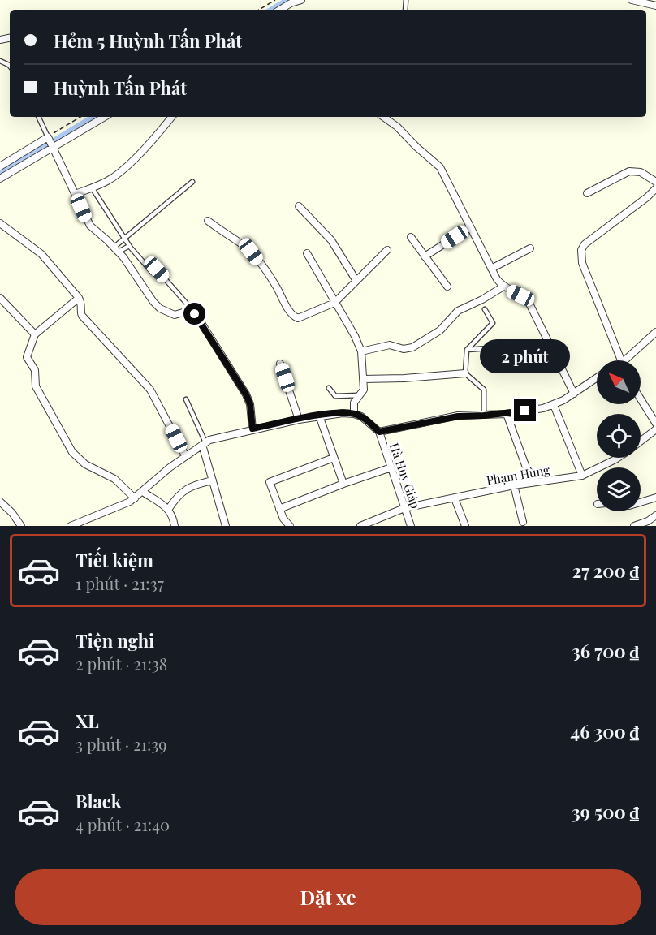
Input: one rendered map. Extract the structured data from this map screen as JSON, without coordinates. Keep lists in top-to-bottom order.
{
  "streets": {
    "street": ["Phạm Hùng", "Hà Huy Giáp"]
  },
  "crossings": [
    ["Phạm Hùng", "Hà Huy Giáp"]
  ],
  "north": "top left",
  "page": {
    "banner": ["Hẻm 5 Huỳnh Tấn Phát", "Huỳnh Tấn Phát"],
    "bubble": "2 phút",
    "list": [
      {
        "name": "Tiết kiệm",
        "note": "1 phút · 21:37",
        "value": "27 200 ₫"
      },
      {
        "name": "Tiện nghi",
        "note": "2 phút · 21:38",
        "value": "36 700 ₫"
      },
      {
        "name": "XL",
        "note": "3 phút · 21:39",
        "value": "46 300 ₫"
      },
      {
        "name": "Black",
        "note": "4 phút · 21:40",
        "value": "39 500 ₫"
      }
    ],
    "buttons": "Đặt xe"
  }
}
